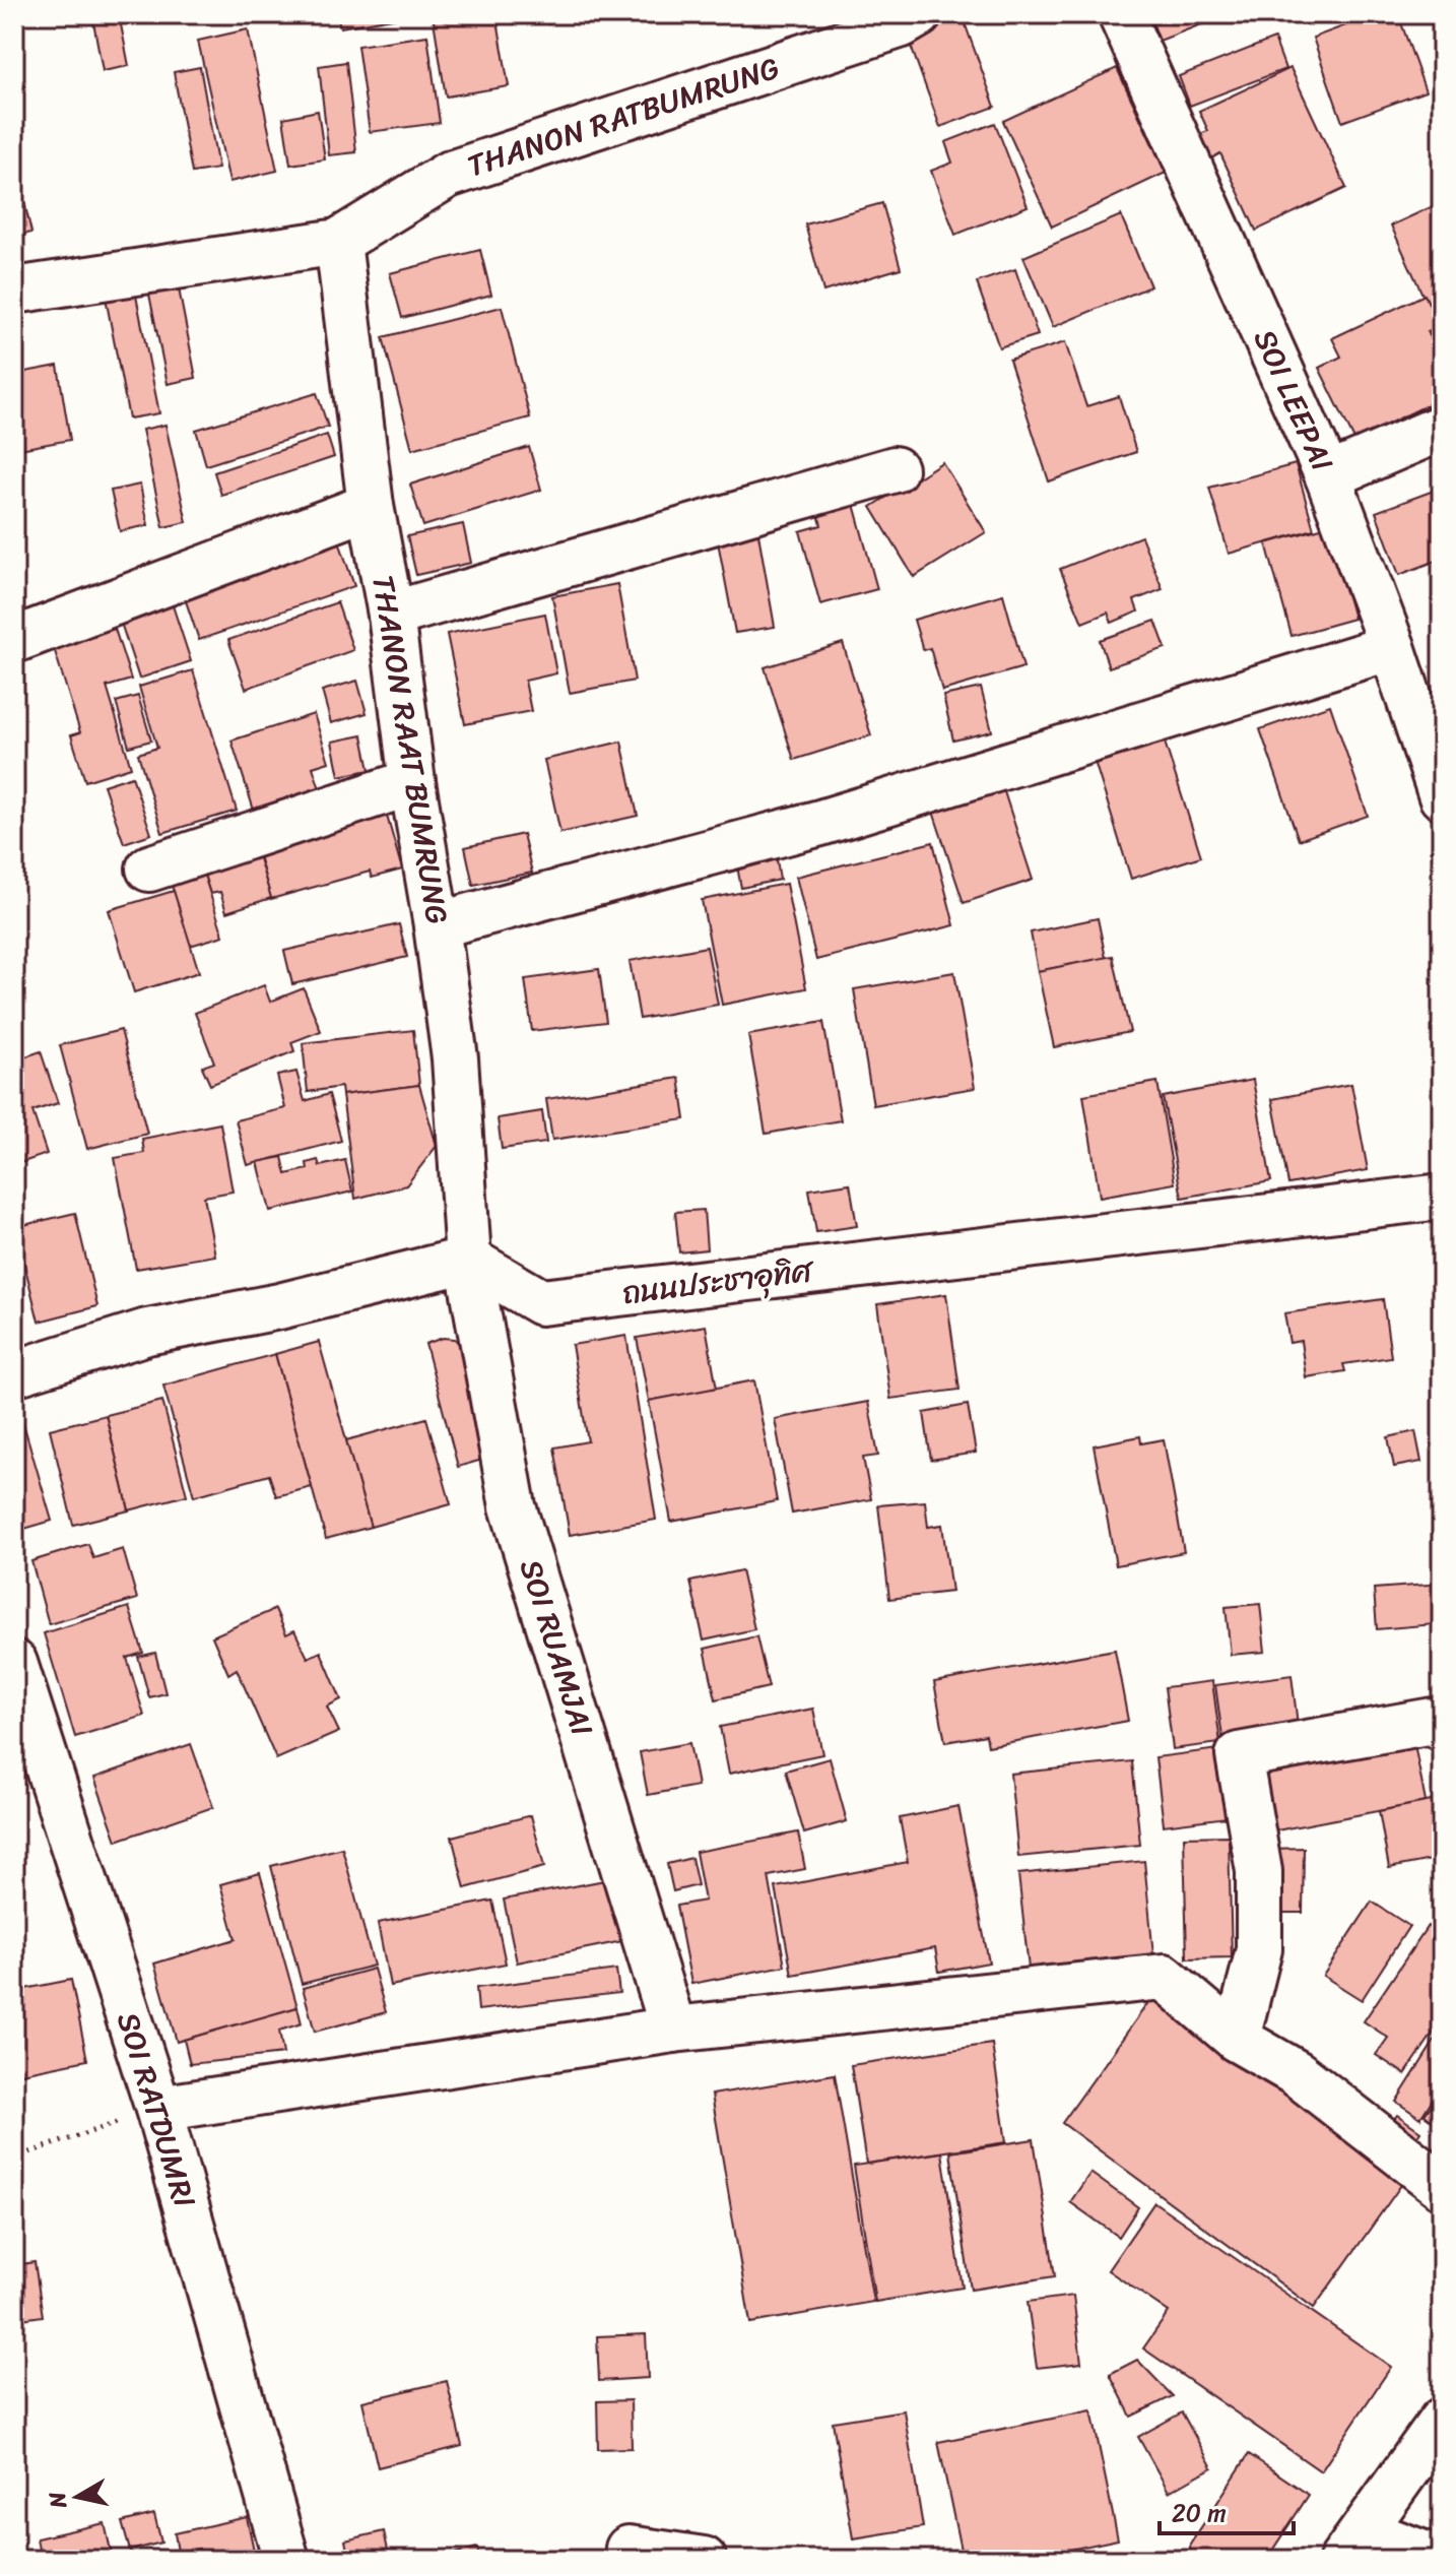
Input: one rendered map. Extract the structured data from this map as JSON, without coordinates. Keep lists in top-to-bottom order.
{
  "streets": {
    "street": [
      "THANON RATBUMRUNG",
      "SOI LEEPAI",
      "THANON RAAT BUMRUNG",
      "ถนนประชาอุทิศ",
      "SOI RUAMJAI",
      "SOI RATDUMRI"
    ]
  },
  "crossings": [
    ["THANON RATBUMRUNG", "THANON RAAT BUMRUNG"],
    ["THANON RAAT BUMRUNG", "ถนนประชาอุทิศ"],
    ["THANON RAAT BUMRUNG", "SOI RUAMJAI"],
    ["ถนนประชาอุทิศ", "SOI RUAMJAI"]
  ],
  "scale_bar": "20 m",
  "north": "left"
}
